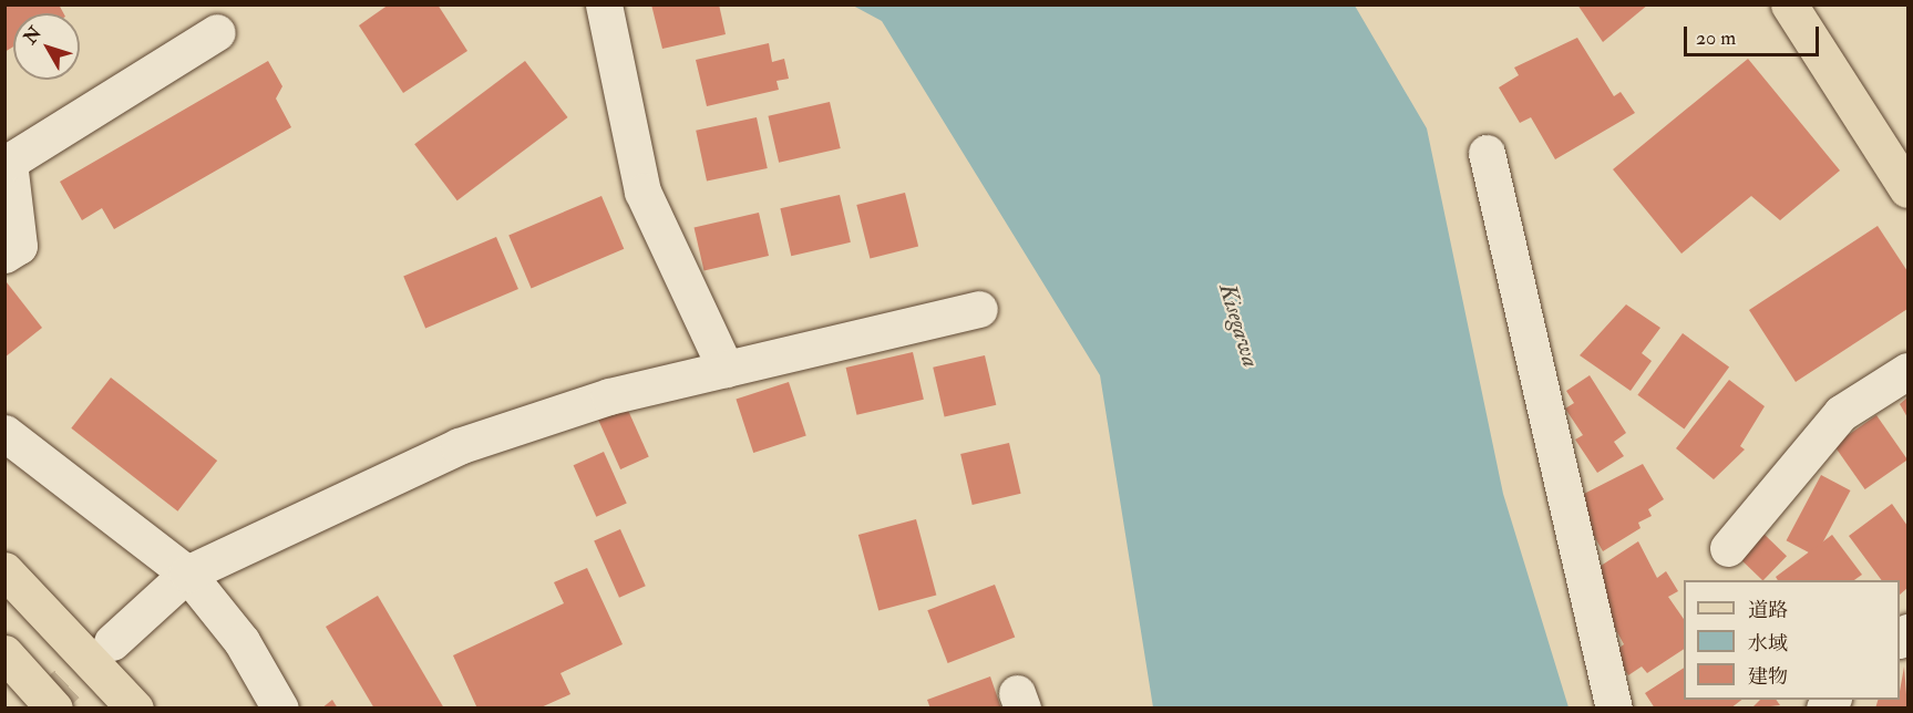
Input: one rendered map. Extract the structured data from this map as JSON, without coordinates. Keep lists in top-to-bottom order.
{
  "water": ["Kisegawa"],
  "legend": ["道路", "水域", "建物"],
  "scale_bar": "20 m",
  "north": "top left"
}
